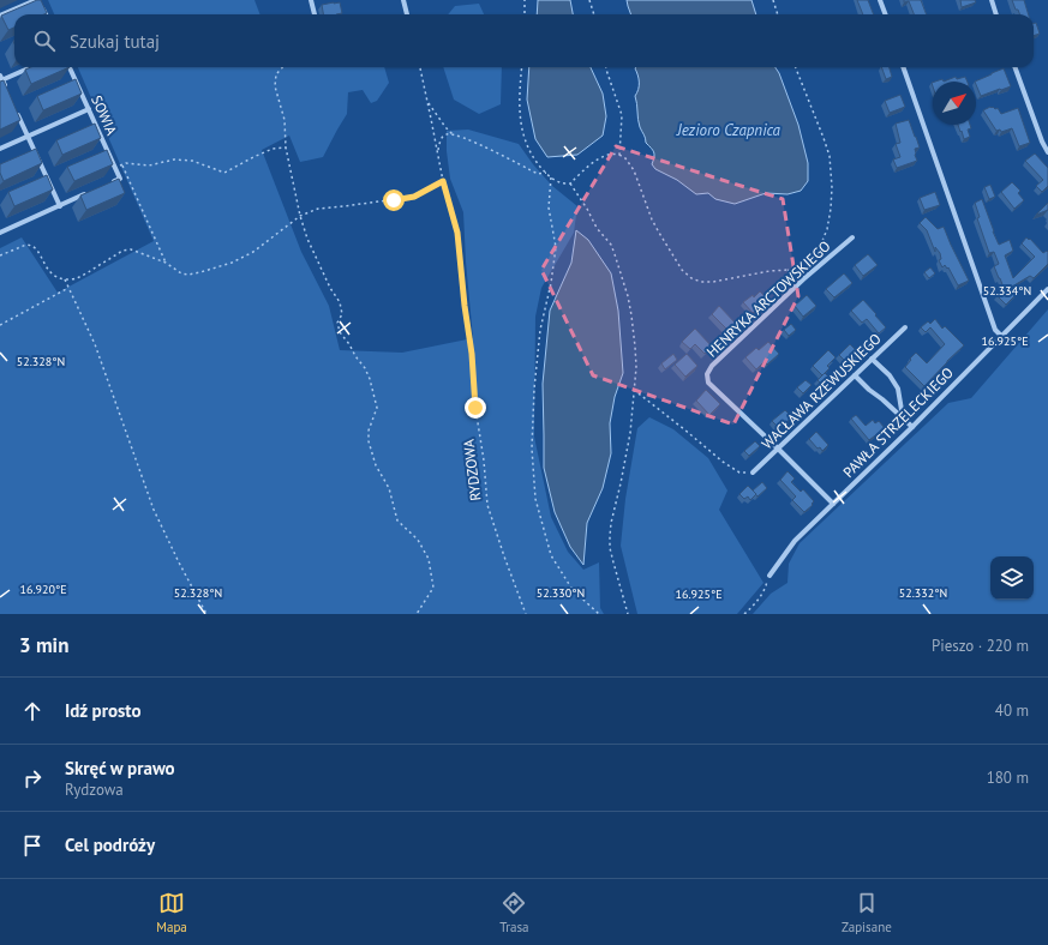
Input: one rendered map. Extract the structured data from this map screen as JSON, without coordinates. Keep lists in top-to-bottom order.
{
  "streets": {
    "street": [
      "SOWIA",
      "HENRYKA ARCTOWSKIEGO",
      "WACŁAWA RZEWUSKIEGO",
      "PAWŁA STRZELECKIEGO"
    ],
    "path": ["RYDZOWA"]
  },
  "crossings": [
    ["HENRYKA ARCTOWSKIEGO", "WACŁAWA RZEWUSKIEGO"]
  ],
  "water": ["Jezioro Czapnica"],
  "north": "top right",
  "page": {
    "search": "Szukaj tutaj",
    "heading": ["3 min", "Pieszo · 220 m"],
    "list": [
      ["Idź prosto", "40 m"],
      ["Skręć w prawo", "Rydzowa", "180 m"],
      "Cel podróży"
    ],
    "nav": ["Mapa", "Trasa", "Zapisane"]
  },
  "coordinates": [
    "52.334°N",
    "16.925°E",
    "52.328°N",
    "16.920°E",
    "52.330°N",
    "52.332°N"
  ]
}
